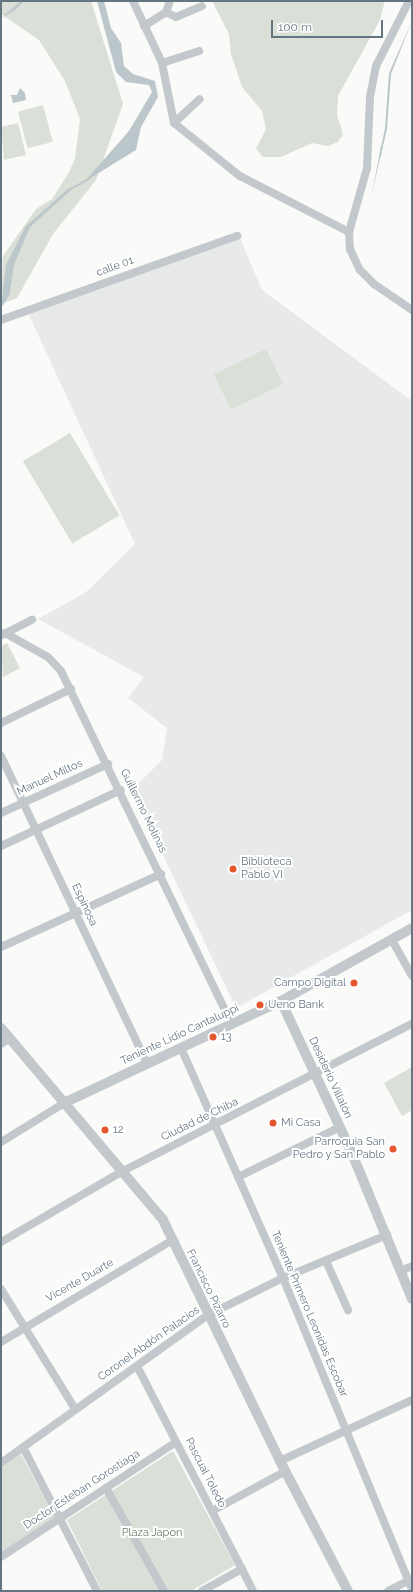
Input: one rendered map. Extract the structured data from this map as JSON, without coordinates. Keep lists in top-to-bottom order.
{
  "streets": {
    "street": [
      "calle 01",
      "Manuel Miltos",
      "Guillermo Molinas",
      "Espinosa",
      "Teniente Lidio Cantaluppi",
      "Desiderio Villalón",
      "Ciudad de Chiba",
      "Vicente Duarte",
      "Francisco Pizarro",
      "Teniente Primero Leonidas Escobar",
      "Coronel Abdón Palacios",
      "Pascual Toledo",
      "Doctor Esteban Gorostiaga"
    ]
  },
  "crossings": [
    ["Manuel Miltos", "Guillermo Molinas"],
    ["Manuel Miltos", "Espinosa"],
    ["Guillermo Molinas", "Teniente Lidio Cantaluppi"],
    ["Espinosa", "Teniente Lidio Cantaluppi"],
    ["Teniente Lidio Cantaluppi", "Desiderio Villalón"],
    ["Teniente Lidio Cantaluppi", "Francisco Pizarro"],
    ["Teniente Lidio Cantaluppi", "Teniente Primero Leonidas Escobar"],
    ["Desiderio Villalón", "Ciudad de Chiba"],
    ["Desiderio Villalón", "Coronel Abdón Palacios"],
    ["Ciudad de Chiba", "Francisco Pizarro"],
    ["Ciudad de Chiba", "Teniente Primero Leonidas Escobar"],
    ["Vicente Duarte", "Francisco Pizarro"],
    ["Francisco Pizarro", "Coronel Abdón Palacios"],
    ["Teniente Primero Leonidas Escobar", "Coronel Abdón Palacios"],
    ["Coronel Abdón Palacios", "Pascual Toledo"],
    ["Pascual Toledo", "Doctor Esteban Gorostiaga"]
  ],
  "parks": ["Plaza Japon"],
  "places": [
    "Biblioteca Pablo VI",
    "Campo Digital",
    "Ueno Bank",
    "13",
    "Mi Casa",
    "12",
    "Parroquia San Pedro y San Pablo"
  ],
  "scale_bar": "100 m"
}
